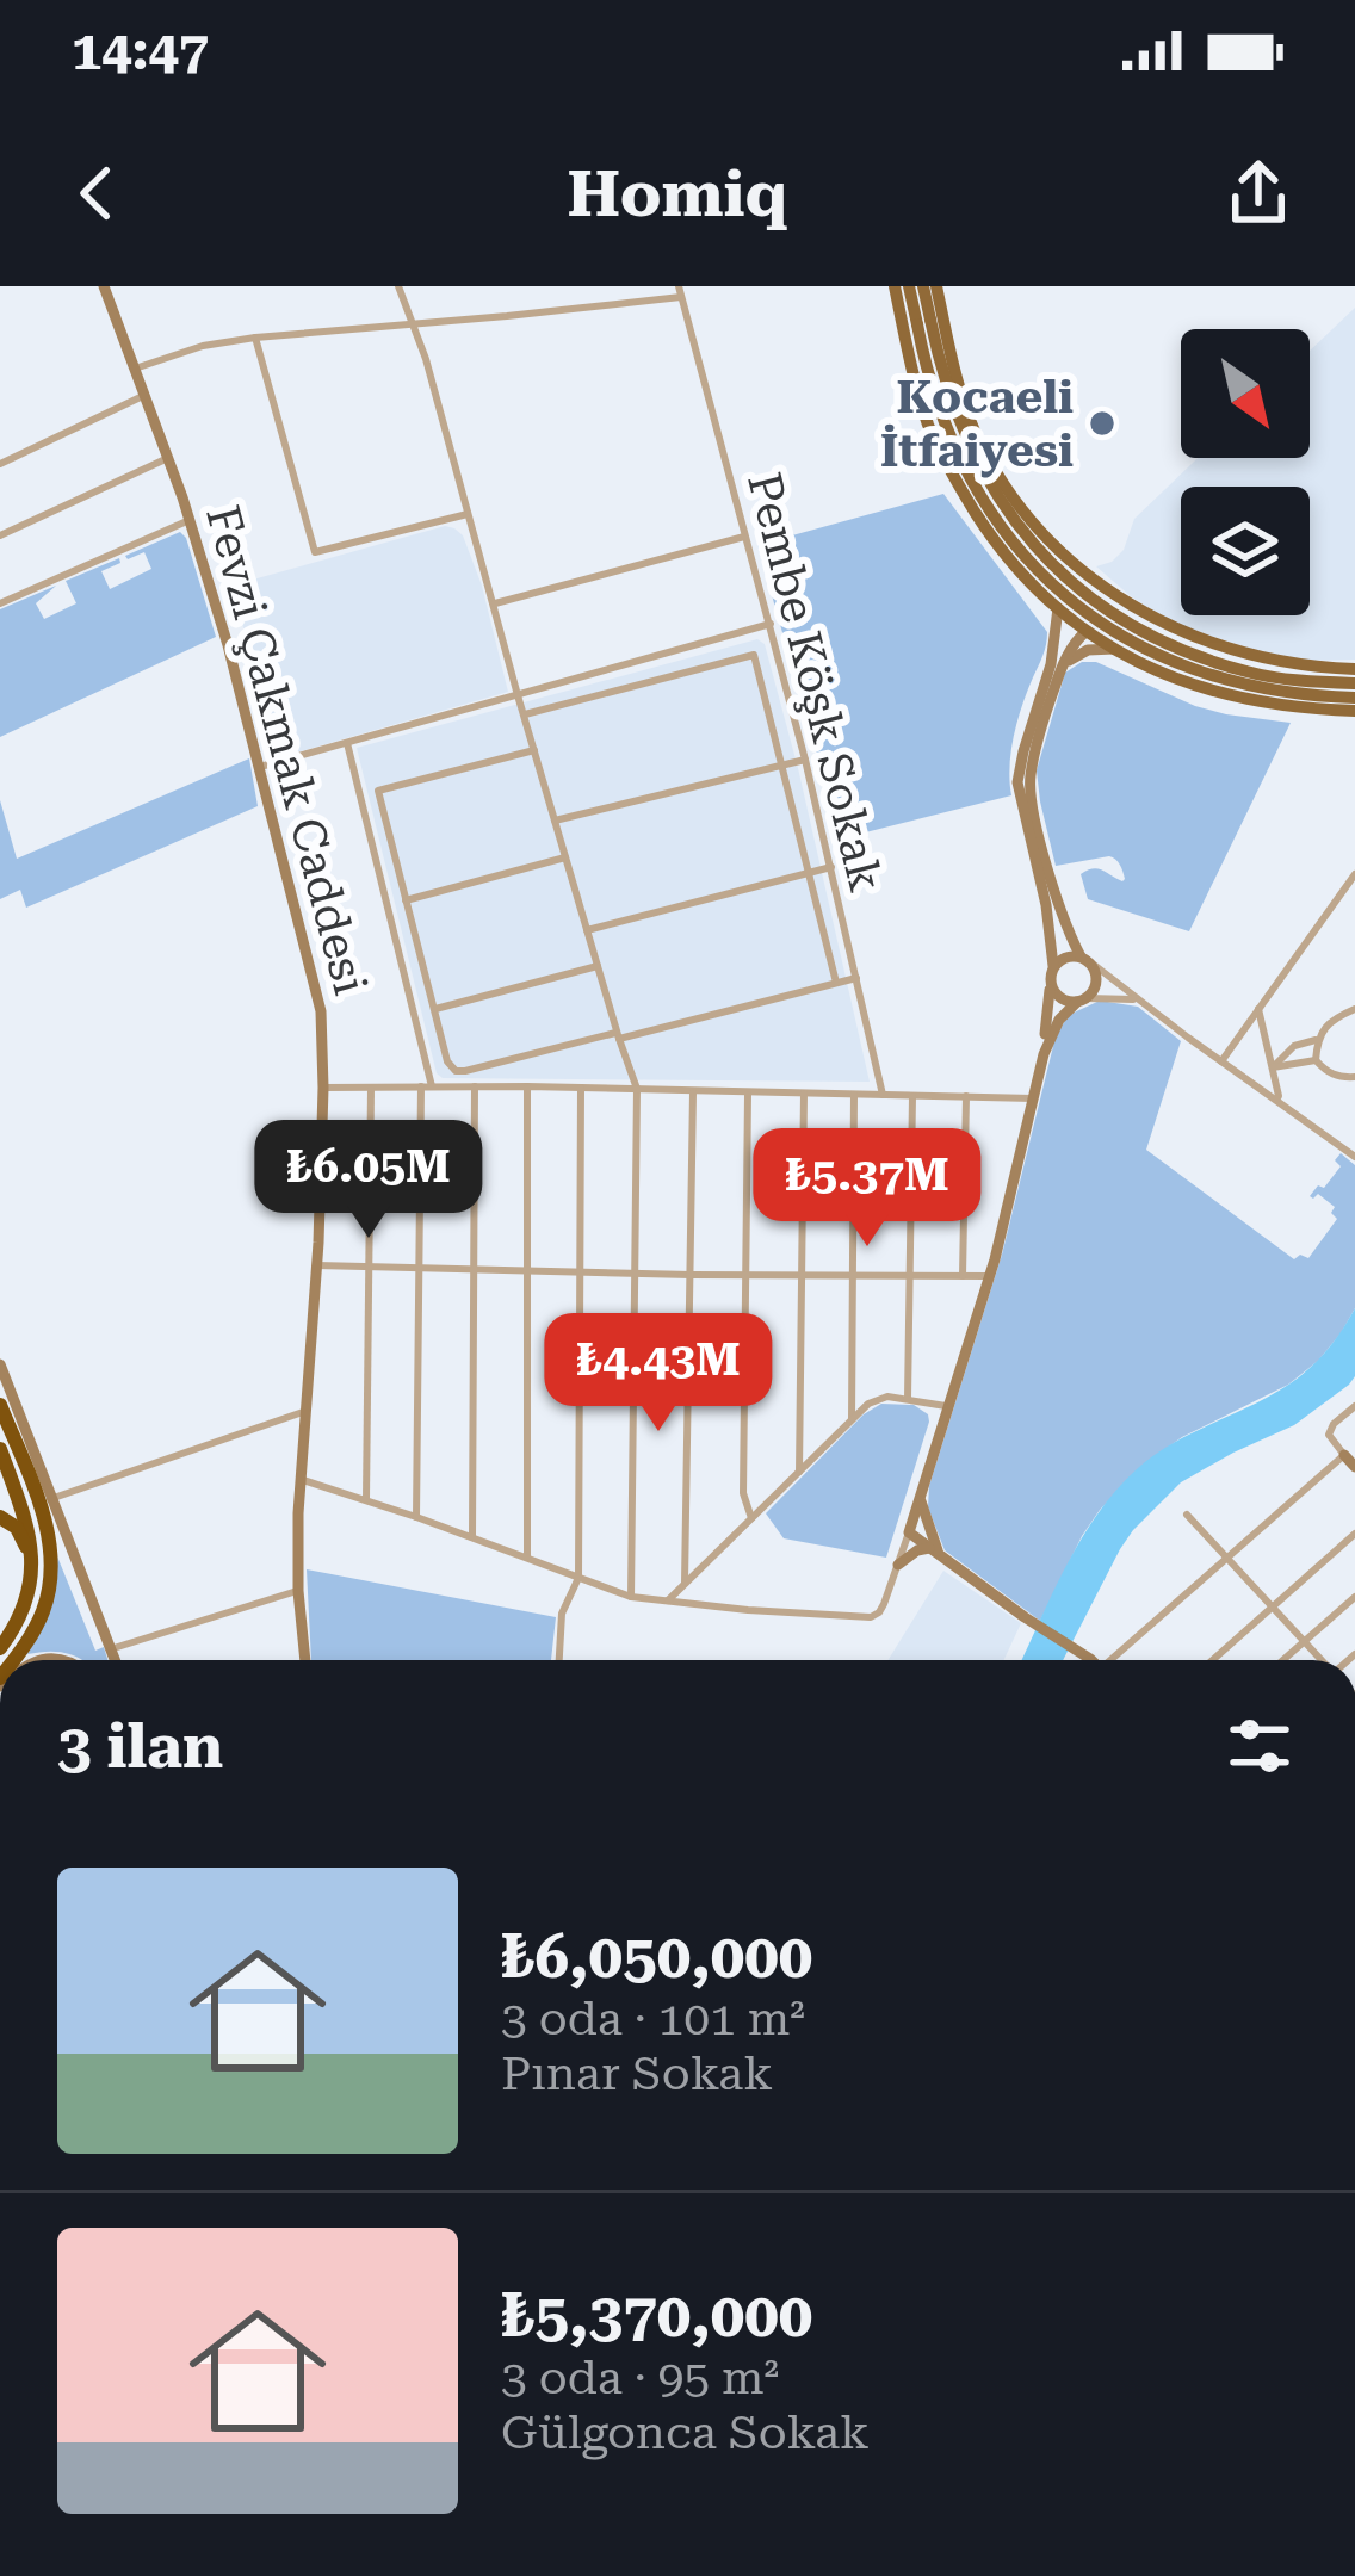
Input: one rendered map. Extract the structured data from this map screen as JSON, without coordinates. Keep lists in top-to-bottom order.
{
  "streets": {
    "street": ["Pembe Köşk Sokak", "Fevzi Çakmak Caddesi"]
  },
  "places": ["Kocaeli İtfaiyesi"],
  "north": "bottom right",
  "page": {
    "status": "14:47",
    "header": "Homiq",
    "price": ["₺6.05M", "₺5.37M", "₺4.43M"],
    "heading": "3 ilan",
    "list": [
      {
        "name": "₺6,050,000",
        "note": "3 oda · 101 m² · Pınar Sokak"
      },
      {
        "name": "₺5,370,000",
        "note": "3 oda · 95 m² · Gülgonca Sokak"
      }
    ]
  }
}
